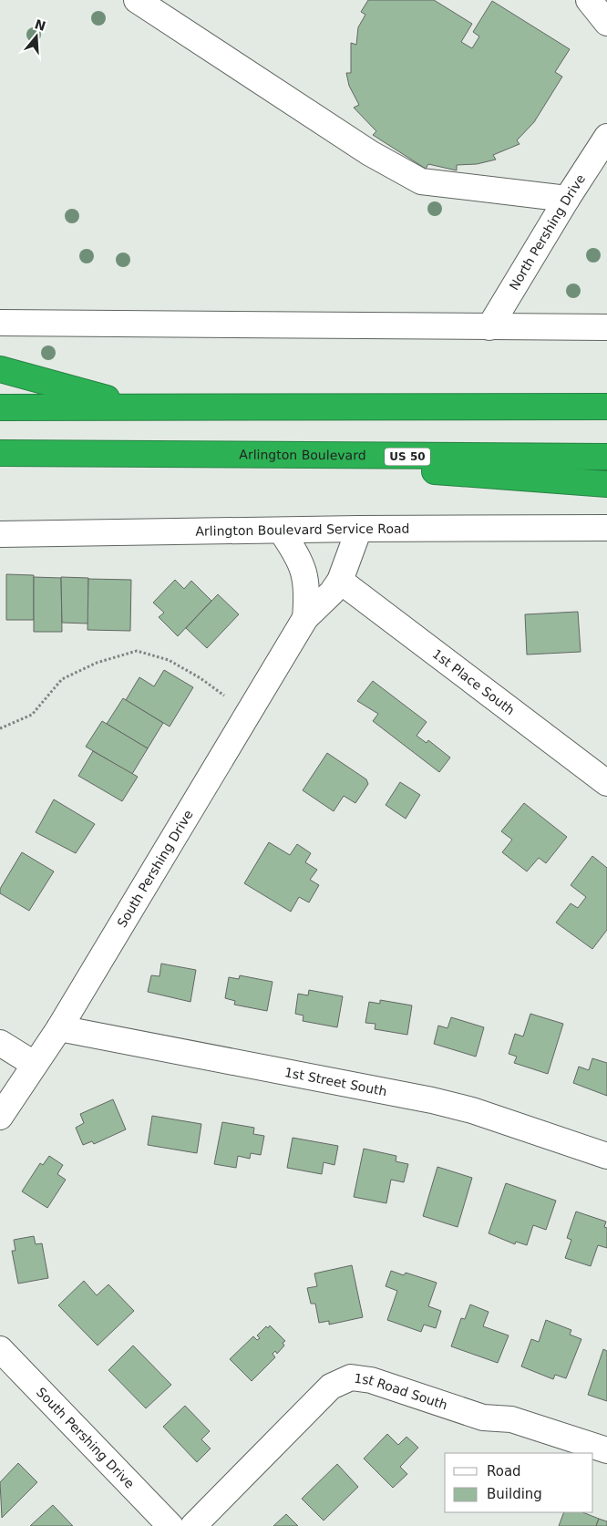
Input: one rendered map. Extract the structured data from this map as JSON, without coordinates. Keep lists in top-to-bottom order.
{
  "streets": {
    "highway": ["Arlington Boulevard", "US 50"],
    "street": [
      "North Pershing Drive",
      "Arlington Boulevard Service Road",
      "1st Place South",
      "South Pershing Drive",
      "1st Street South",
      "1st Road South"
    ]
  },
  "crossings": [
    ["Arlington Boulevard Service Road", "South Pershing Drive"],
    ["1st Place South", "South Pershing Drive"],
    ["South Pershing Drive", "1st Street South"]
  ],
  "legend": ["Road", "Building"],
  "north": "top"
}
